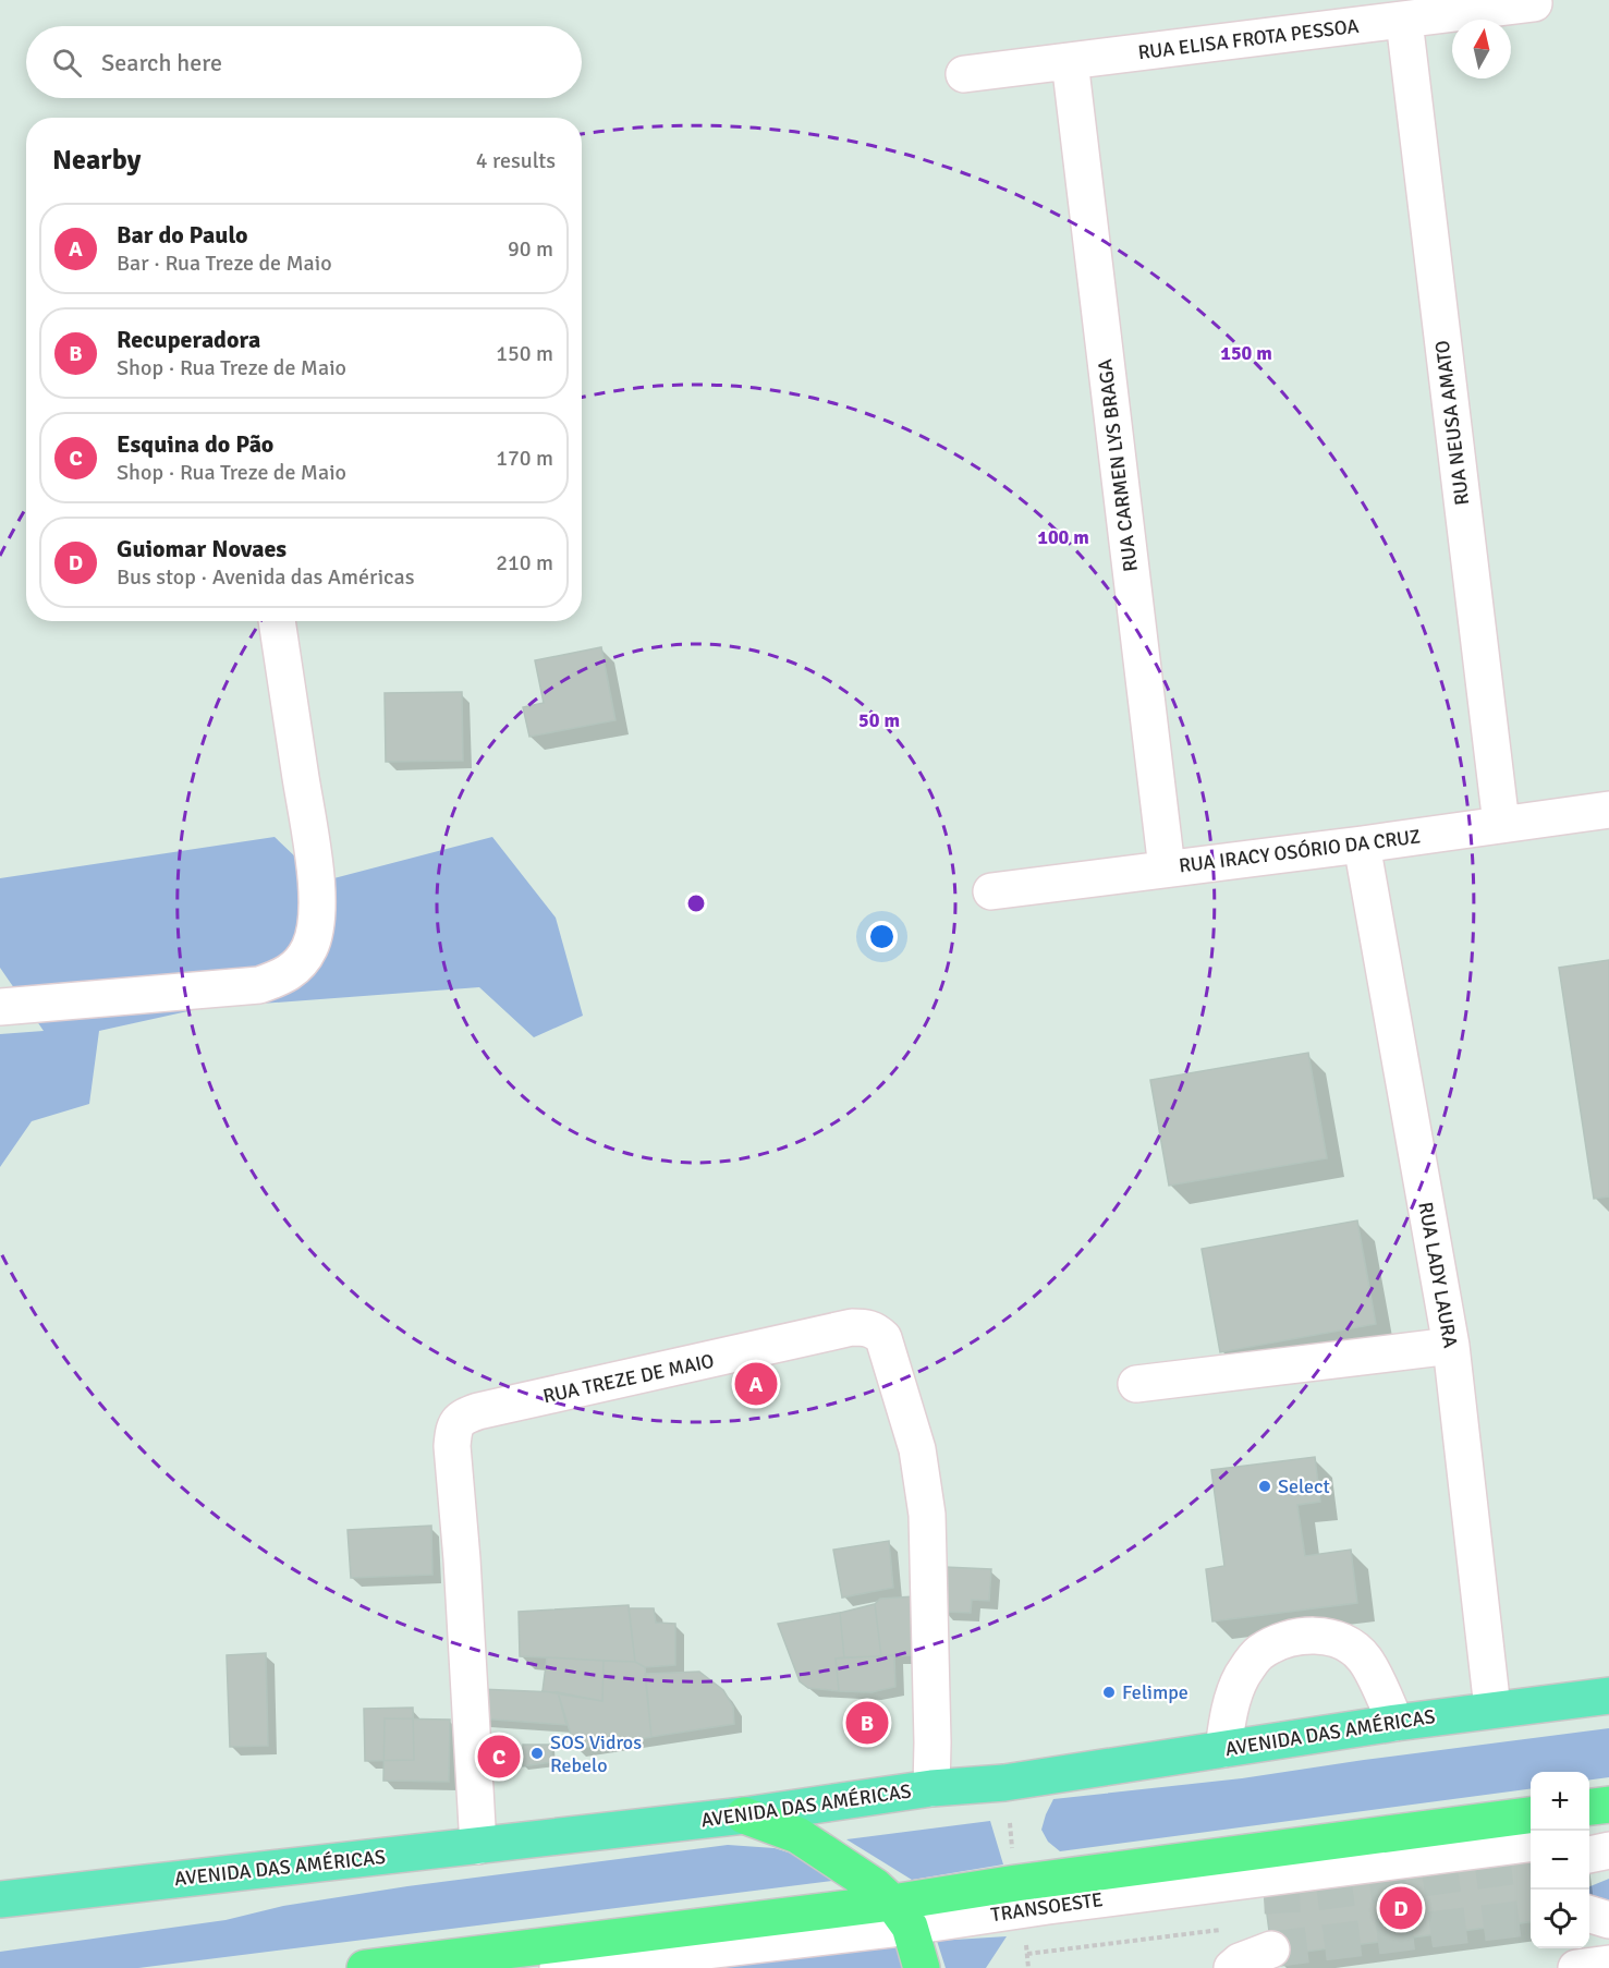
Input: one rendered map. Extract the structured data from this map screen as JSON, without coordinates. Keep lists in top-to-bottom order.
{
  "streets": {
    "main road": ["AVENIDA DAS AMÉRICAS"],
    "street": [
      "RUA ELISA FROTA PESSOA",
      "RUA NEUSA AMATO",
      "RUA CARMEN LYS BRAGA",
      "RUA IRACY OSÓRIO DA CRUZ",
      "RUA LADY LAURA",
      "RUA TREZE DE MAIO",
      "TRANSOESTE"
    ]
  },
  "crossings": [
    ["RUA ELISA FROTA PESSOA", "RUA NEUSA AMATO"],
    ["RUA ELISA FROTA PESSOA", "RUA CARMEN LYS BRAGA"],
    ["RUA NEUSA AMATO", "RUA IRACY OSÓRIO DA CRUZ"],
    ["RUA CARMEN LYS BRAGA", "RUA IRACY OSÓRIO DA CRUZ"],
    ["RUA IRACY OSÓRIO DA CRUZ", "RUA LADY LAURA"],
    ["RUA LADY LAURA", "AVENIDA DAS AMÉRICAS"],
    ["RUA TREZE DE MAIO", "AVENIDA DAS AMÉRICAS"]
  ],
  "places": ["Select", "Felimpe", "SOS Vidros Rebelo"],
  "north": "top",
  "page": {
    "search": "Search here",
    "heading": ["Nearby", "4 results"],
    "list": [
      {
        "mark": "A",
        "name": "Bar do Paulo",
        "note": "Bar · Rua Treze de Maio",
        "value": "90 m"
      },
      {
        "mark": "B",
        "name": "Recuperadora",
        "note": "Shop · Rua Treze de Maio",
        "value": "150 m"
      },
      {
        "mark": "C",
        "name": "Esquina do Pão",
        "note": "Shop · Rua Treze de Maio",
        "value": "170 m"
      },
      {
        "mark": "D",
        "name": "Guiomar Novaes",
        "note": "Bus stop · Avenida das Américas",
        "value": "210 m"
      }
    ],
    "pins": [
      "A",
      "B",
      "C",
      "D"
    ],
    "map_buttons": ["+", "−"]
  },
  "rings": ["150 m", "100 m", "50 m"]
}
